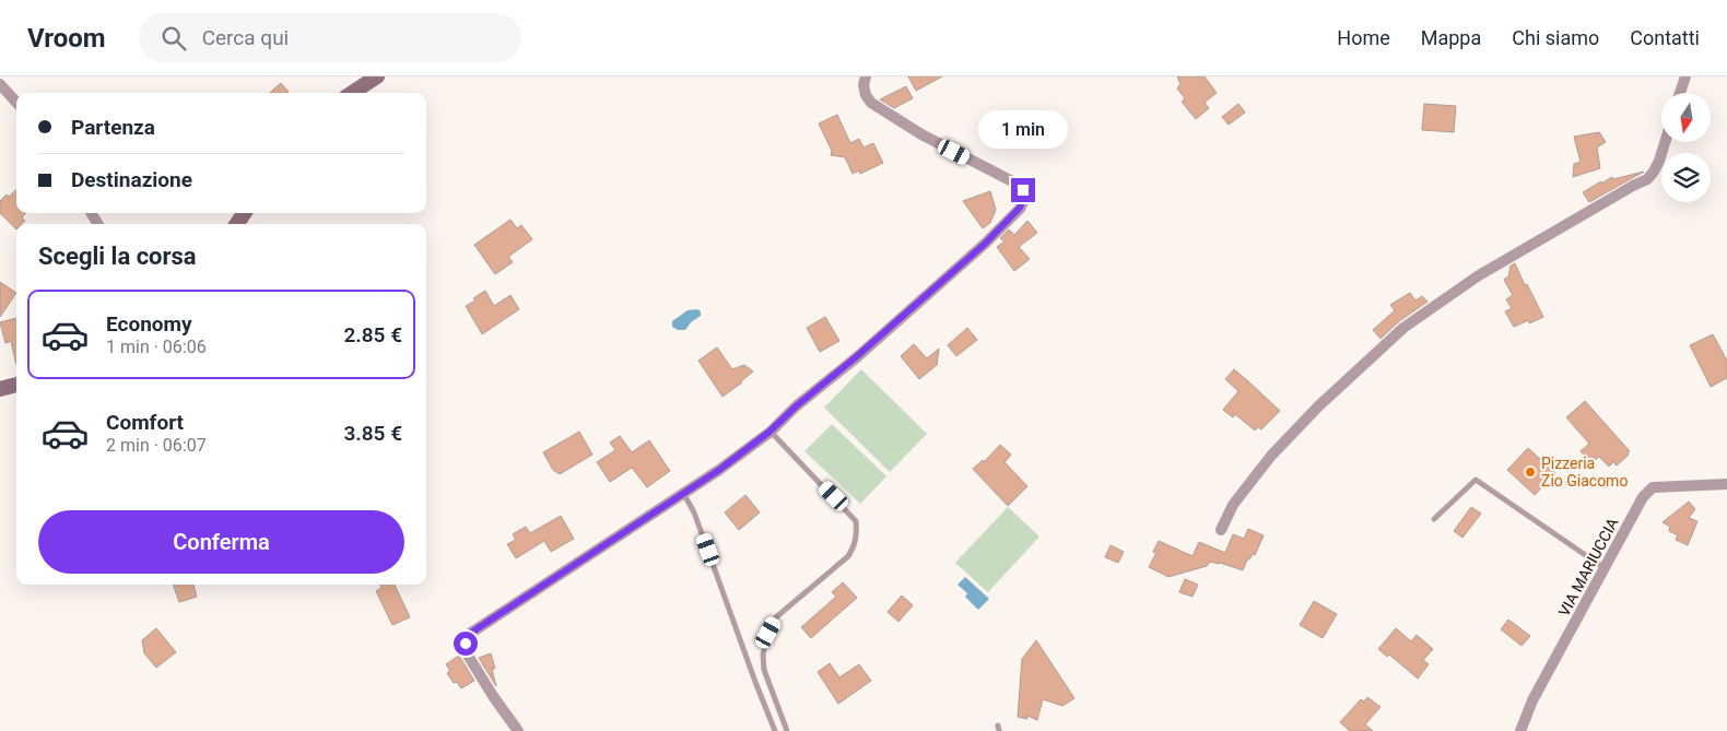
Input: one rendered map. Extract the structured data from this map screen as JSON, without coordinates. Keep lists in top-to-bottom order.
{
  "streets": {
    "street": ["VIA MARIUCCIA"]
  },
  "places": ["Pizzeria Zio Giacomo"],
  "north": "bottom",
  "page": {
    "header": "Vroom",
    "search": "Cerca qui",
    "nav": [
      "Home",
      "Mappa",
      "Chi siamo",
      "Contatti"
    ],
    "banner": ["Partenza", "Destinazione"],
    "bubble": "1 min",
    "heading": "Scegli la corsa",
    "list": [
      {
        "name": "Economy",
        "note": "1 min · 06:06",
        "value": "2.85 €"
      },
      {
        "name": "Comfort",
        "note": "2 min · 06:07",
        "value": "3.85 €"
      }
    ],
    "buttons": "Conferma"
  }
}
